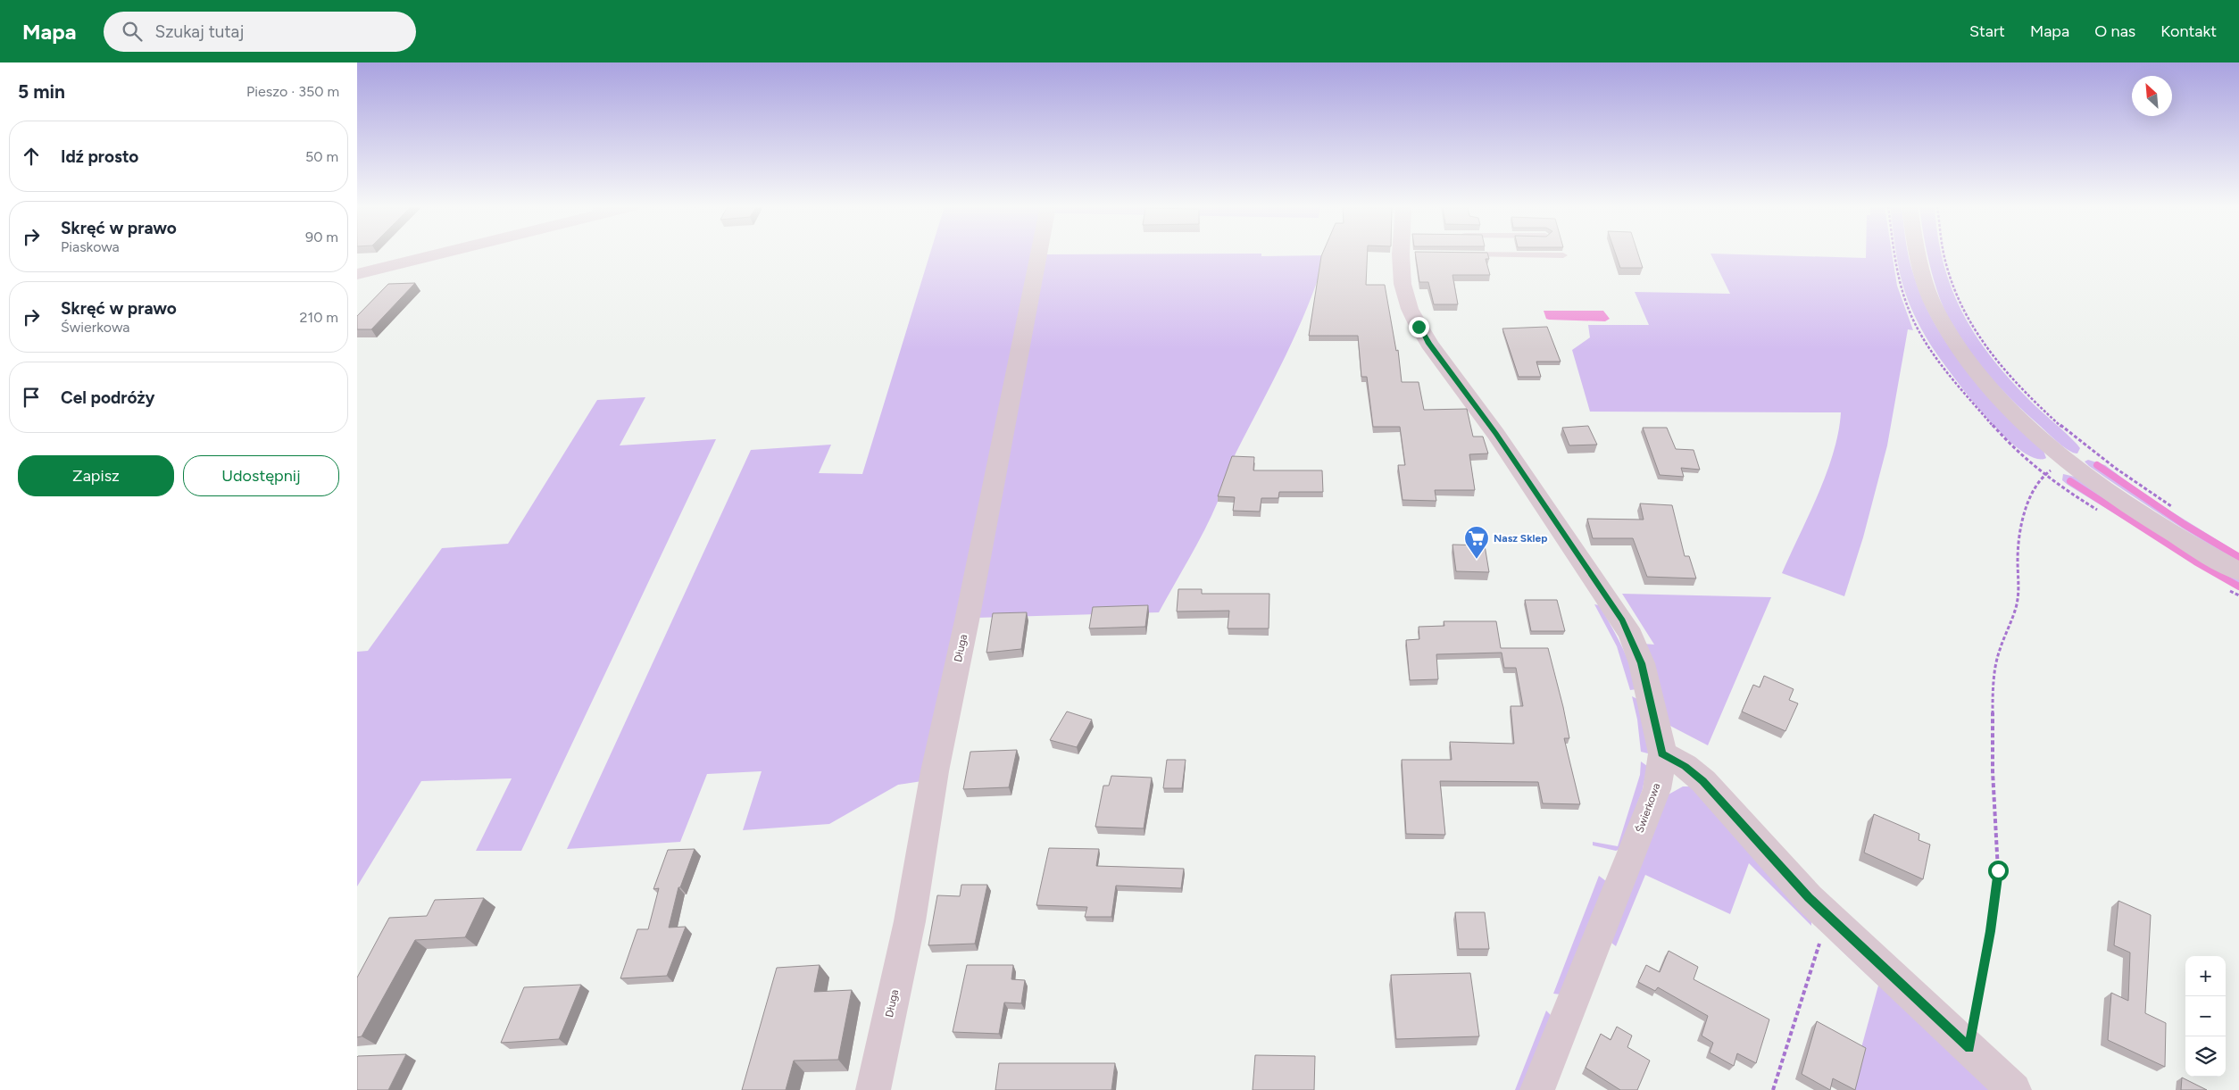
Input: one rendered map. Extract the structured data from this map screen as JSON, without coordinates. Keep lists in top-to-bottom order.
{
  "streets": {
    "street": ["Długa", "Świerkowa"]
  },
  "places": {
    "supermarket": ["Nasz Sklep"]
  },
  "north": "top left",
  "page": {
    "header": "Mapa",
    "search": "Szukaj tutaj",
    "nav": [
      "Start",
      "Mapa",
      "O nas",
      "Kontakt"
    ],
    "heading": ["5 min", "Pieszo · 350 m"],
    "list": [
      ["Idź prosto", "50 m"],
      ["Skręć w prawo", "Piaskowa", "90 m"],
      ["Skręć w prawo", "Świerkowa", "210 m"],
      "Cel podróży"
    ],
    "buttons": ["Zapisz", "Udostępnij"],
    "map_buttons": ["+", "−"]
  }
}
